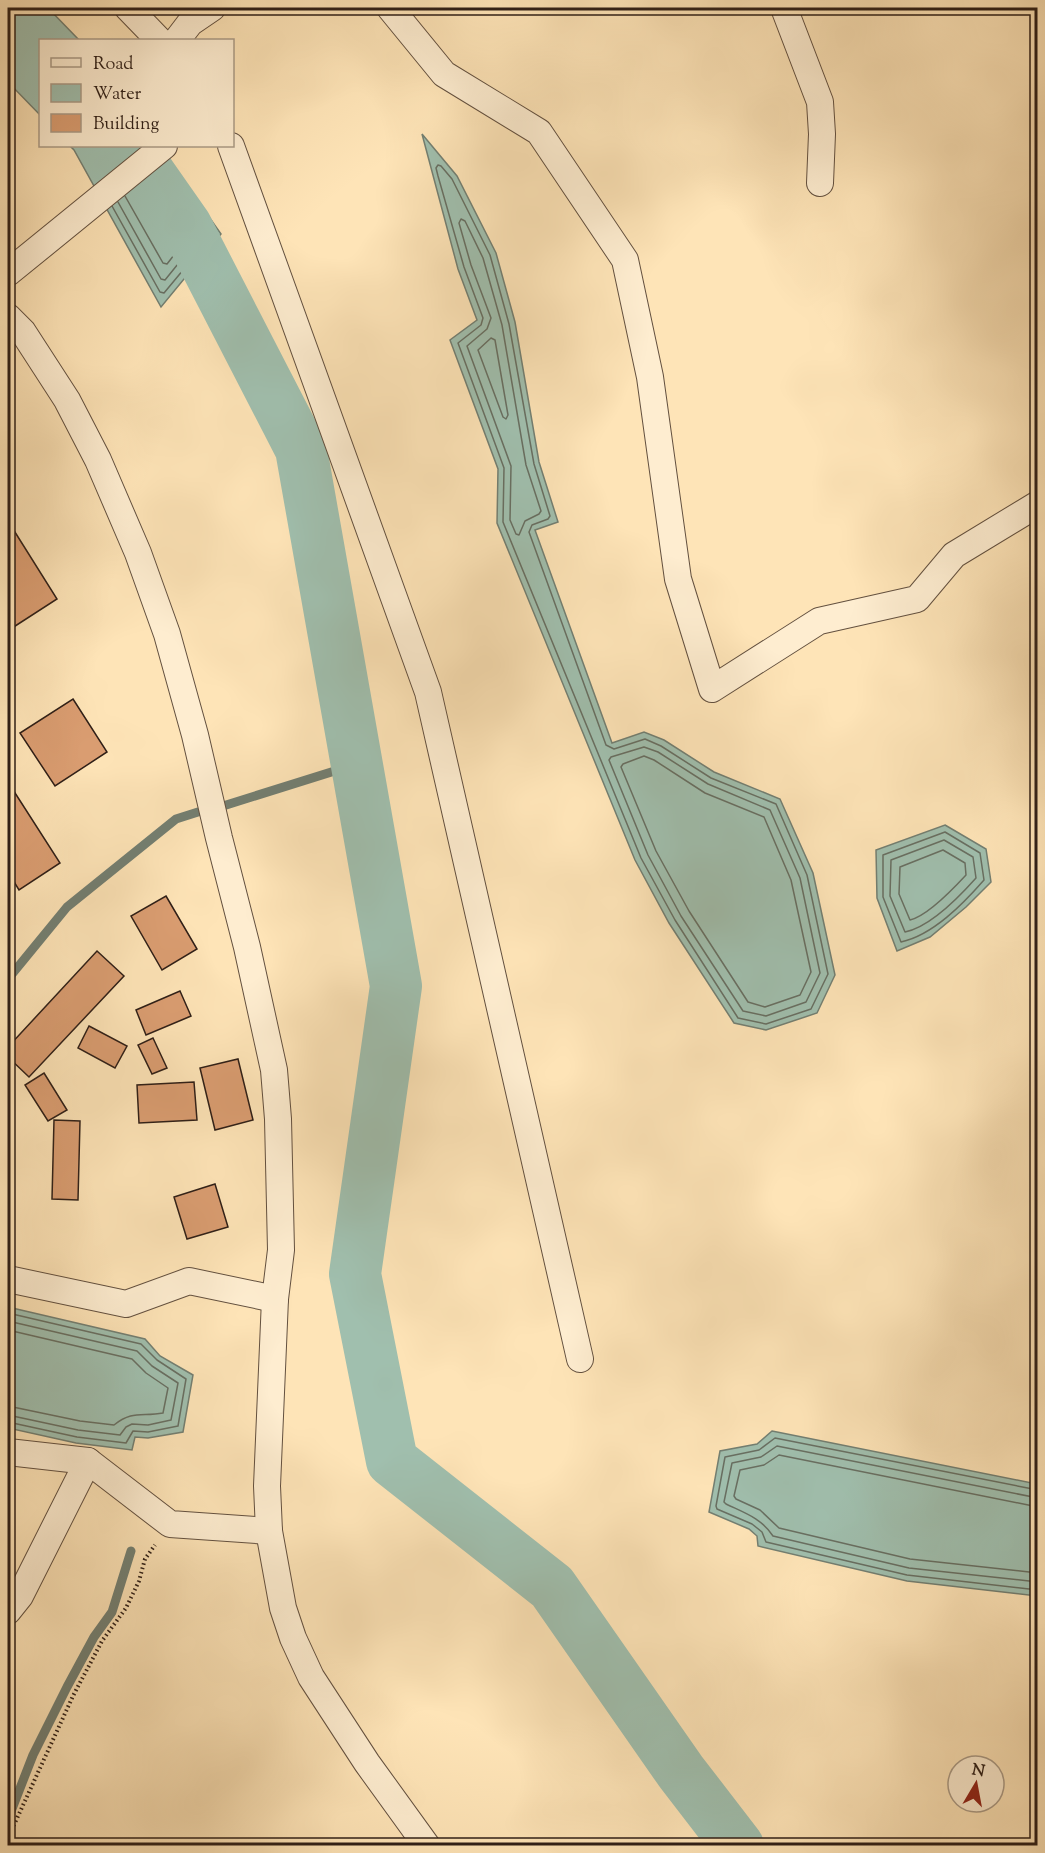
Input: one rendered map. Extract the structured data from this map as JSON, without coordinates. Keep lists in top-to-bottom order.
{
  "legend": ["Road", "Water", "Building"],
  "north": "top"
}
